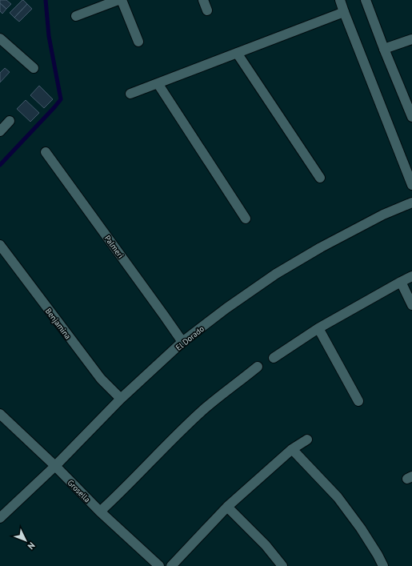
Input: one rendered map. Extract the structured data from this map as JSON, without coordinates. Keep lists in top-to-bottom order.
{
  "streets": {
    "street": [
      "Palmeri",
      "Benjamina",
      "El Dorado",
      "Grosella"
    ]
  },
  "crossings": [
    ["Palmeri", "El Dorado"],
    ["Benjamina", "El Dorado"],
    ["El Dorado", "Grosella"]
  ],
  "north": "bottom right"
}
